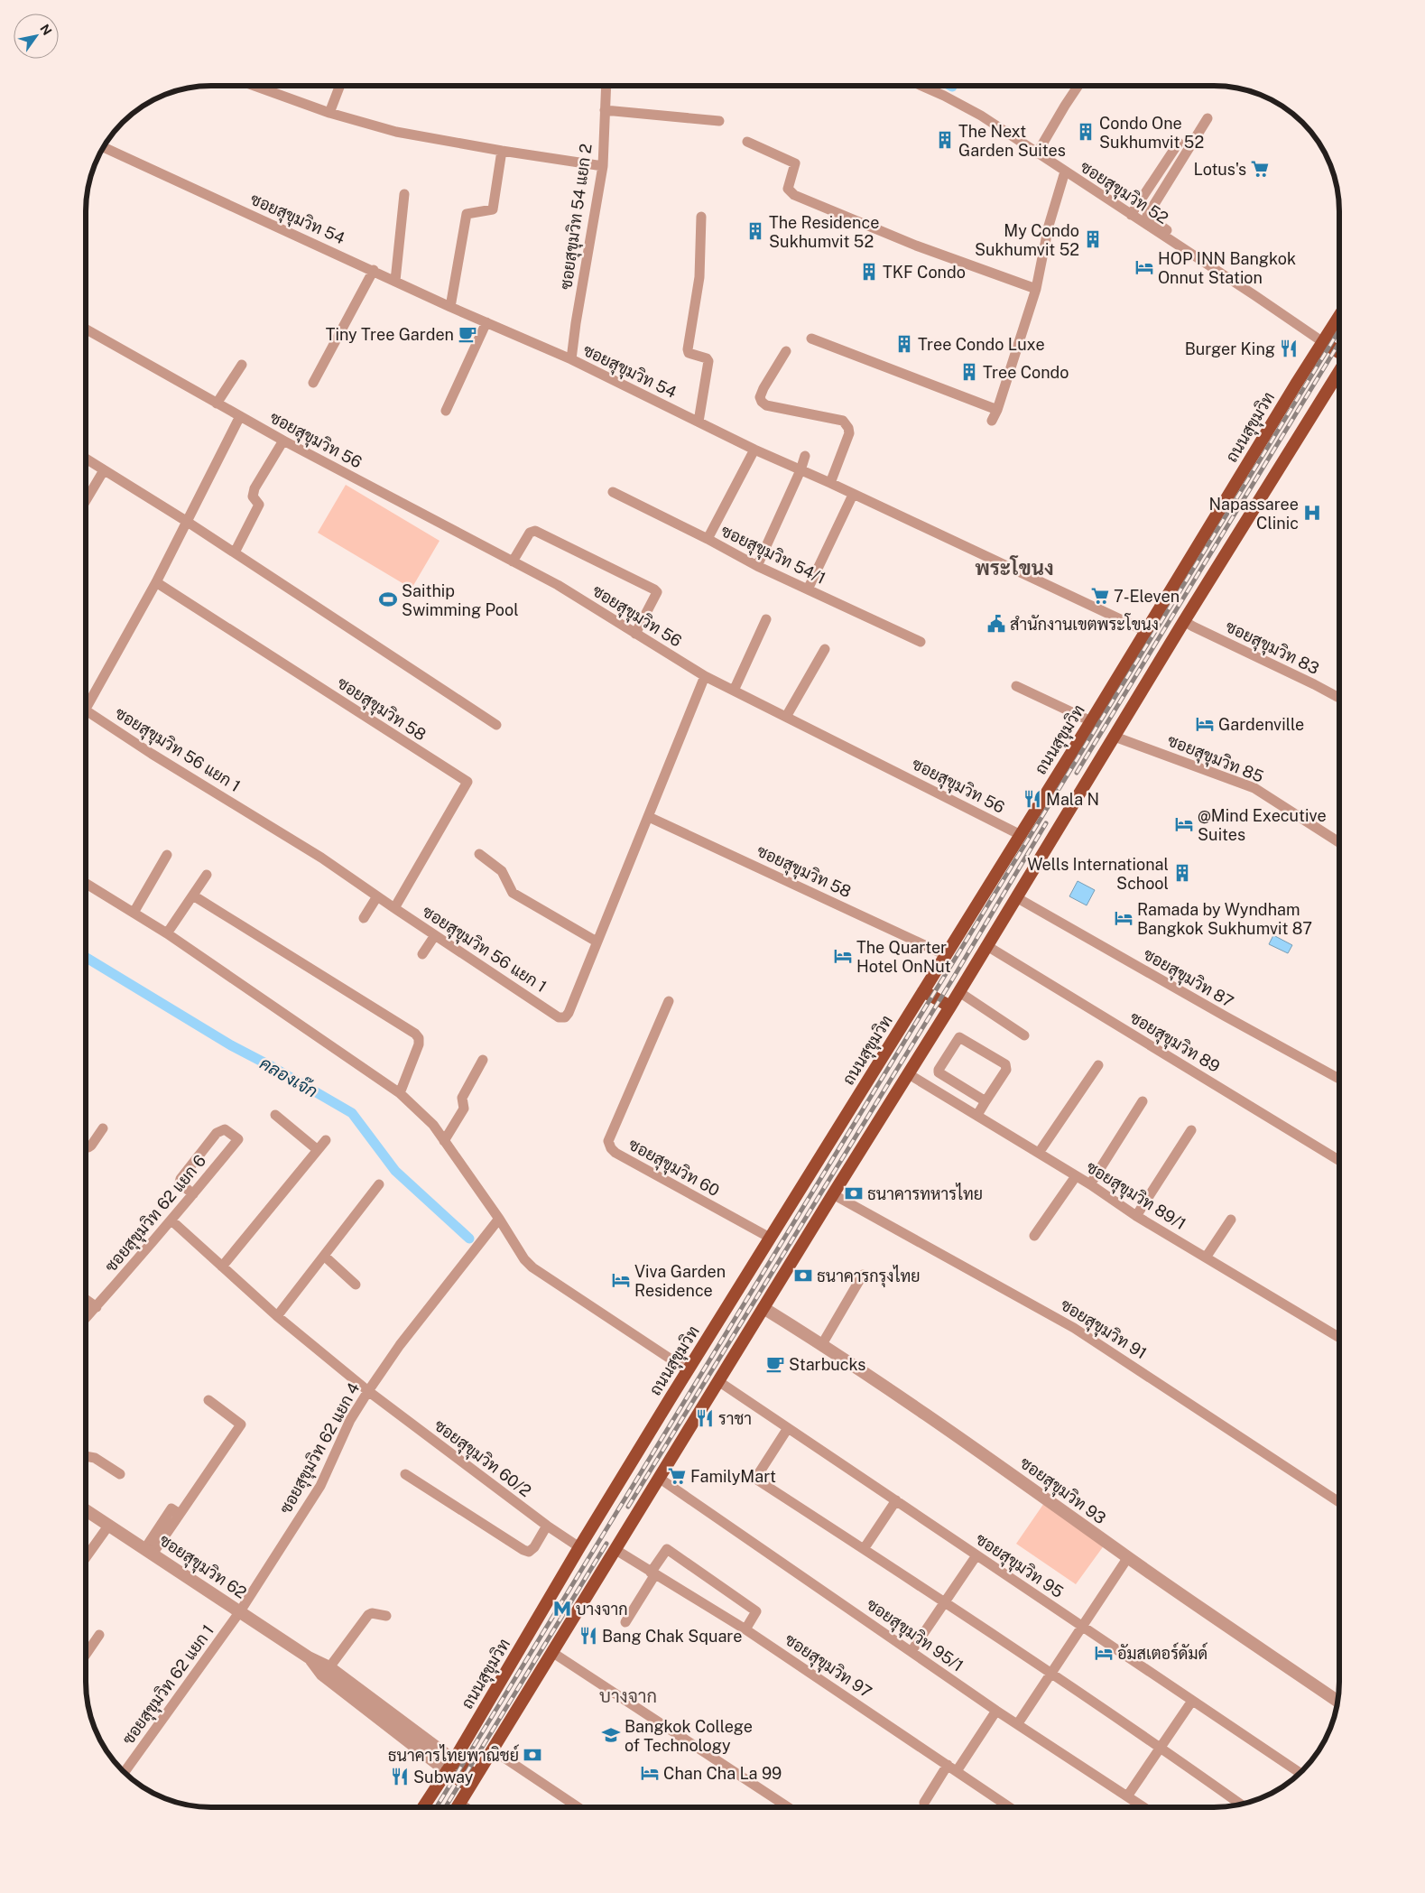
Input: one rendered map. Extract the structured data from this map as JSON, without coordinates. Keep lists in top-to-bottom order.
{
  "streets": {
    "main road": ["ถนนสุขุมวิท"],
    "street": [
      "ซอยสุขุมวิท 52",
      "ซอยสุขุมวิท 54 แยก 2",
      "ซอยสุขุมวิท 54",
      "ซอยสุขุมวิท 56",
      "ซอยสุขุมวิท 54/1",
      "ซอยสุขุมวิท 83",
      "ซอยสุขุมวิท 58",
      "ซอยสุขุมวิท 56 แยก 1",
      "ซอยสุขุมวิท 85",
      "ซอยสุขุมวิท 87",
      "ซอยสุขุมวิท 89",
      "ซอยสุขุมวิท 60",
      "ซอยสุขุมวิท 89/1",
      "ซอยสุขุมวิท 62 แยก 6",
      "ซอยสุขุมวิท 91",
      "ซอยสุขุมวิท 62 แยก 4",
      "ซอยสุขุมวิท 60/2",
      "ซอยสุขุมวิท 93",
      "ซอยสุขุมวิท 95",
      "ซอยสุขุมวิท 62",
      "ซอยสุขุมวิท 95/1",
      "ซอยสุขุมวิท 97",
      "ซอยสุขุมวิท 62 แยก 1"
    ]
  },
  "crossings": [
    ["ซอยสุขุมวิท 52", "ถนนสุขุมวิท"],
    ["ซอยสุขุมวิท 54 แยก 2", "ซอยสุขุมวิท 54"],
    ["ซอยสุขุมวิท 54", "ถนนสุขุมวิท"],
    ["ถนนสุขุมวิท", "ซอยสุขุมวิท 56"],
    ["ถนนสุขุมวิท", "ซอยสุขุมวิท 58"],
    ["ถนนสุขุมวิท", "ซอยสุขุมวิท 60"],
    ["ถนนสุขุมวิท", "ซอยสุขุมวิท 60/2"],
    ["ถนนสุขุมวิท", "ซอยสุขุมวิท 62"],
    ["ซอยสุขุมวิท 56", "ซอยสุขุมวิท 56 แยก 1"],
    ["ซอยสุขุมวิท 58", "ซอยสุขุมวิท 56 แยก 1"],
    ["ซอยสุขุมวิท 62 แยก 6", "ซอยสุขุมวิท 60/2"],
    ["ซอยสุขุมวิท 62 แยก 4", "ซอยสุขุมวิท 60/2"],
    ["ซอยสุขุมวิท 62 แยก 4", "ซอยสุขุมวิท 62"],
    ["ซอยสุขุมวิท 62 แยก 4", "ซอยสุขุมวิท 62 แยก 1"],
    ["ซอยสุขุมวิท 62", "ซอยสุขุมวิท 62 แยก 1"]
  ],
  "districts": ["พระโขนง", "บางจาก"],
  "water": ["คลองเจ๊ก"],
  "places": {
    "building": [
      "Condo One Sukhumvit 52",
      "The Next Garden Suites",
      "The Residence Sukhumvit 52",
      "My Condo Sukhumvit 52",
      "TKF Condo",
      "Tree Condo Luxe",
      "Tree Condo",
      "Wells International School"
    ],
    "supermarket": ["Lotus's", "7-Eleven", "FamilyMart"],
    "hotel": [
      "HOP INN Bangkok Onnut Station",
      "Gardenville",
      "@Mind Executive Suites",
      "Ramada by Wyndham Bangkok Sukhumvit 87",
      "The Quarter Hotel OnNut",
      "Viva Garden Residence",
      "อัมสเตอร์ดัมด์",
      "Chan Cha La 99"
    ],
    "cafe": ["Tiny Tree Garden", "Starbucks"],
    "restaurant": [
      "Burger King",
      "Mala N",
      "ราชา",
      "Bang Chak Square",
      "Subway"
    ],
    "hospital": ["Napassaree Clinic"],
    "sports": ["Saithip Swimming Pool"],
    "public building": ["สำนักงานเขตพระโขนง"],
    "bank": ["ธนาคารทหารไทย", "ธนาคารกรุงไทย", "ธนาคารไทยพาณิชย์"],
    "metro station": ["บางจาก"],
    "school or university": ["Bangkok College of Technology"]
  },
  "north": "top right"
}
